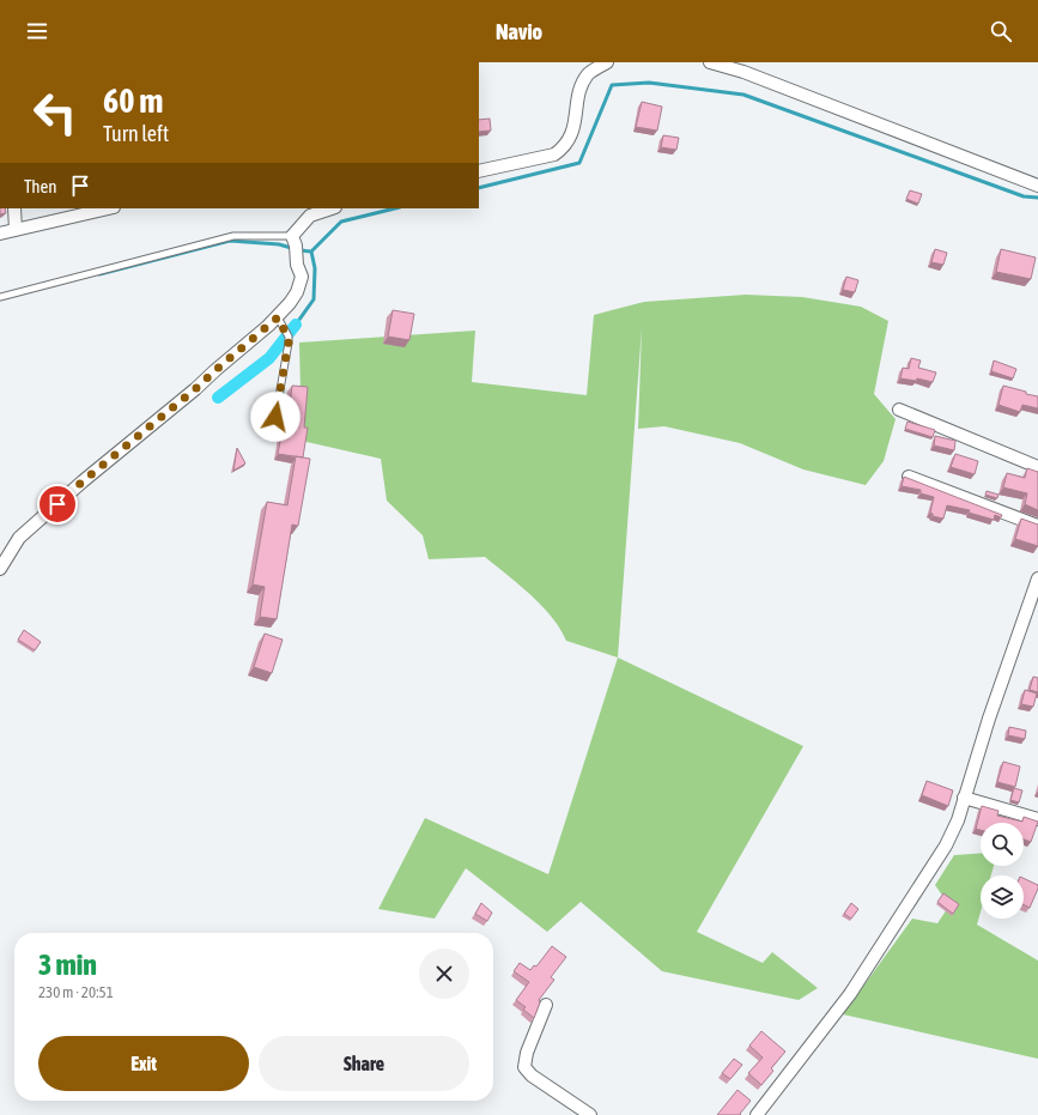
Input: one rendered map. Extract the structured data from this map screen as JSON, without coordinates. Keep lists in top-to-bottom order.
{
  "page": {
    "header": "Navio",
    "turn": ["60 m", "Turn left"],
    "then": "Then",
    "heading": ["3 min", "230 m · 20:51"],
    "buttons": ["Exit", "Share"]
  }
}
